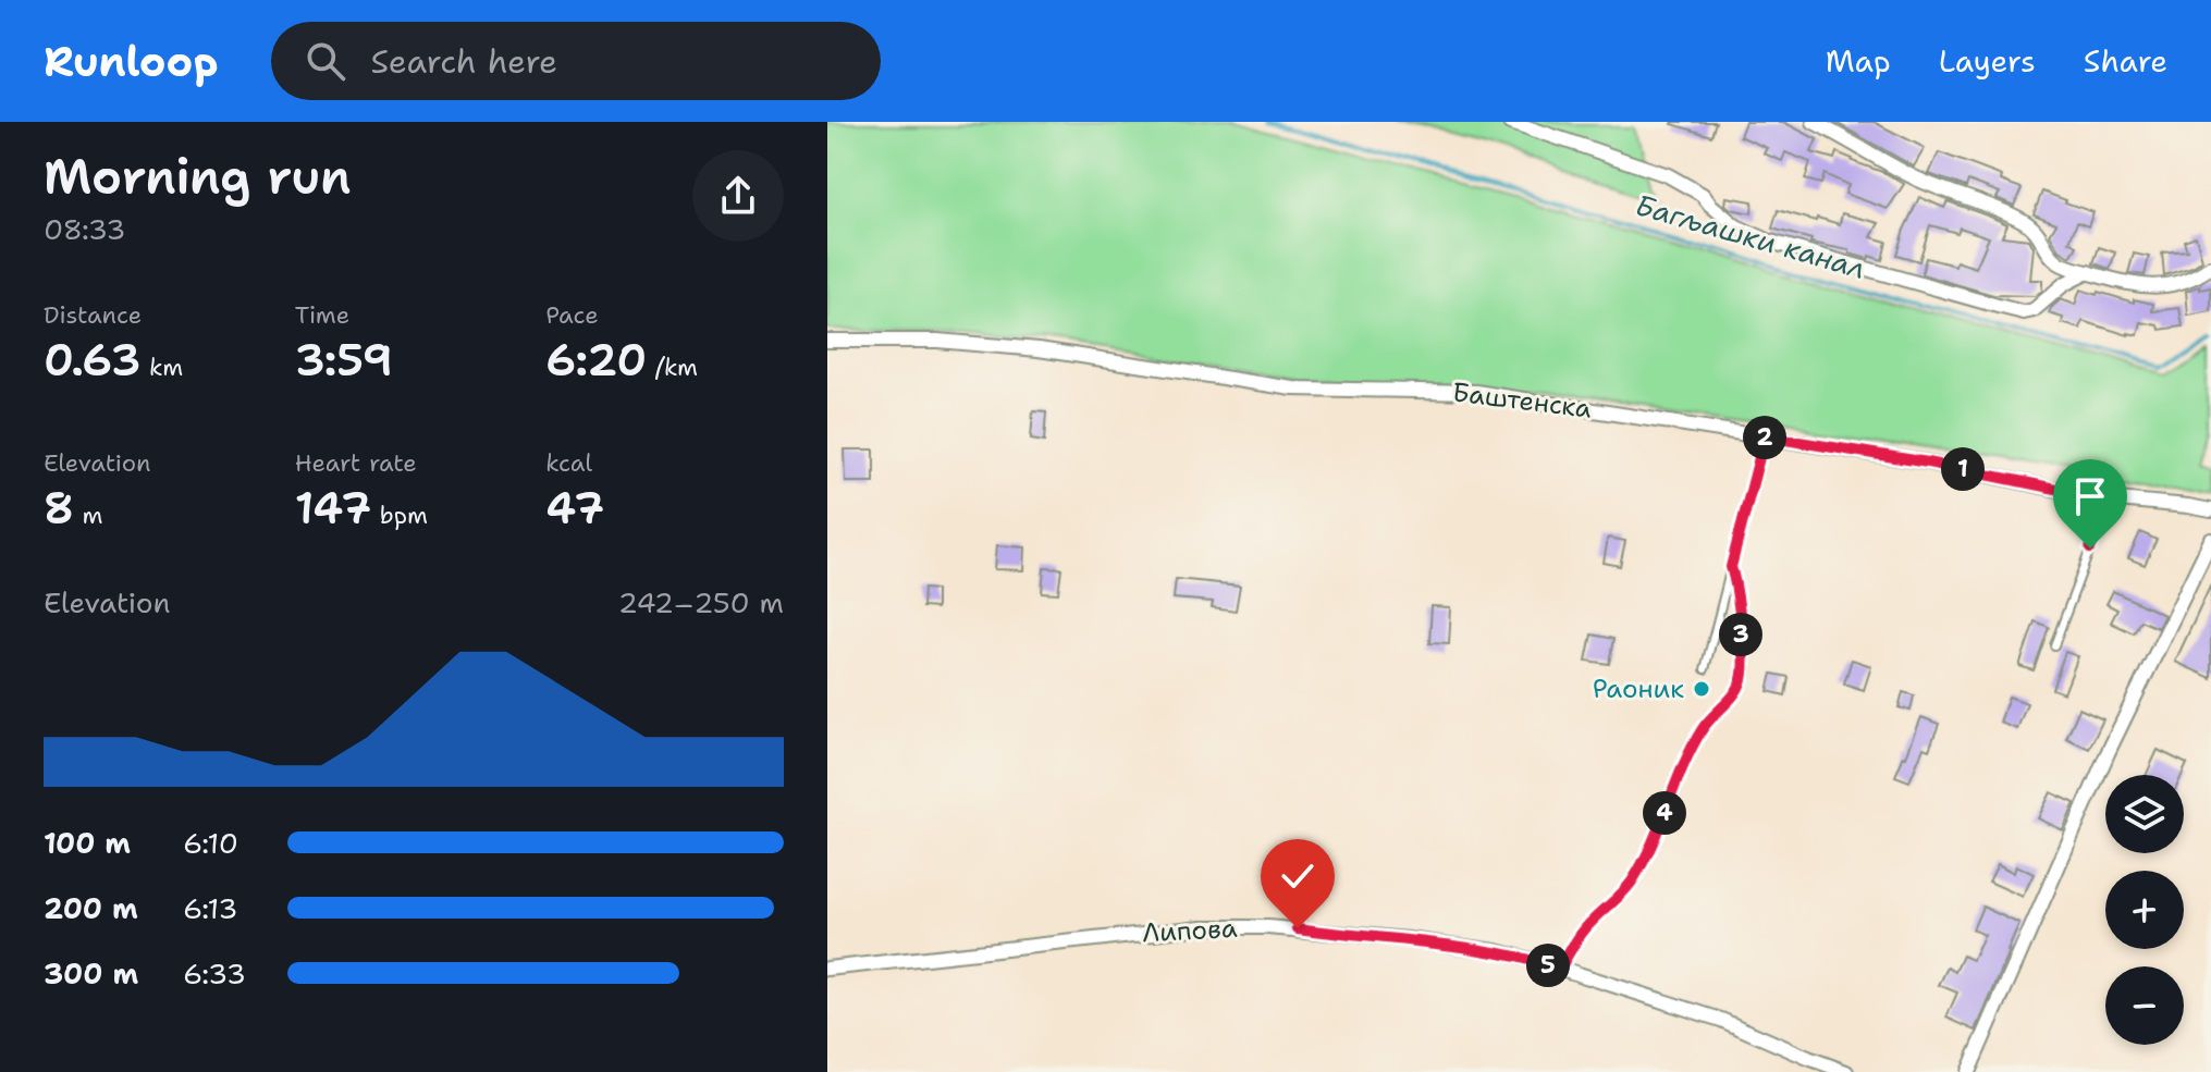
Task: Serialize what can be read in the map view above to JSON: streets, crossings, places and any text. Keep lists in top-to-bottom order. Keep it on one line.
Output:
{"streets":{"street":["Баштенска","Липова"]},"water":["Багљашки канал"],"places":["Раоник"],"page":{"header":"Runloop","search":"Search here","nav":["Map","Layers","Share"],"heading":["Morning run","08:33"],"stats":[["Distance","0.63 km"],["Time","3:59"],["Pace","6:20 /km"],["Elevation","8 m"],["Heart rate","147 bpm"],["kcal","47"]],"pins":["2","1","3","4","5"],"chart":["Elevation","242–250 m"],"map_buttons":["+","−"],"list":[{"name":"100 m","note":"6:10"},{"name":"200 m","note":"6:13"},{"name":"300 m","note":"6:33"}]}}
